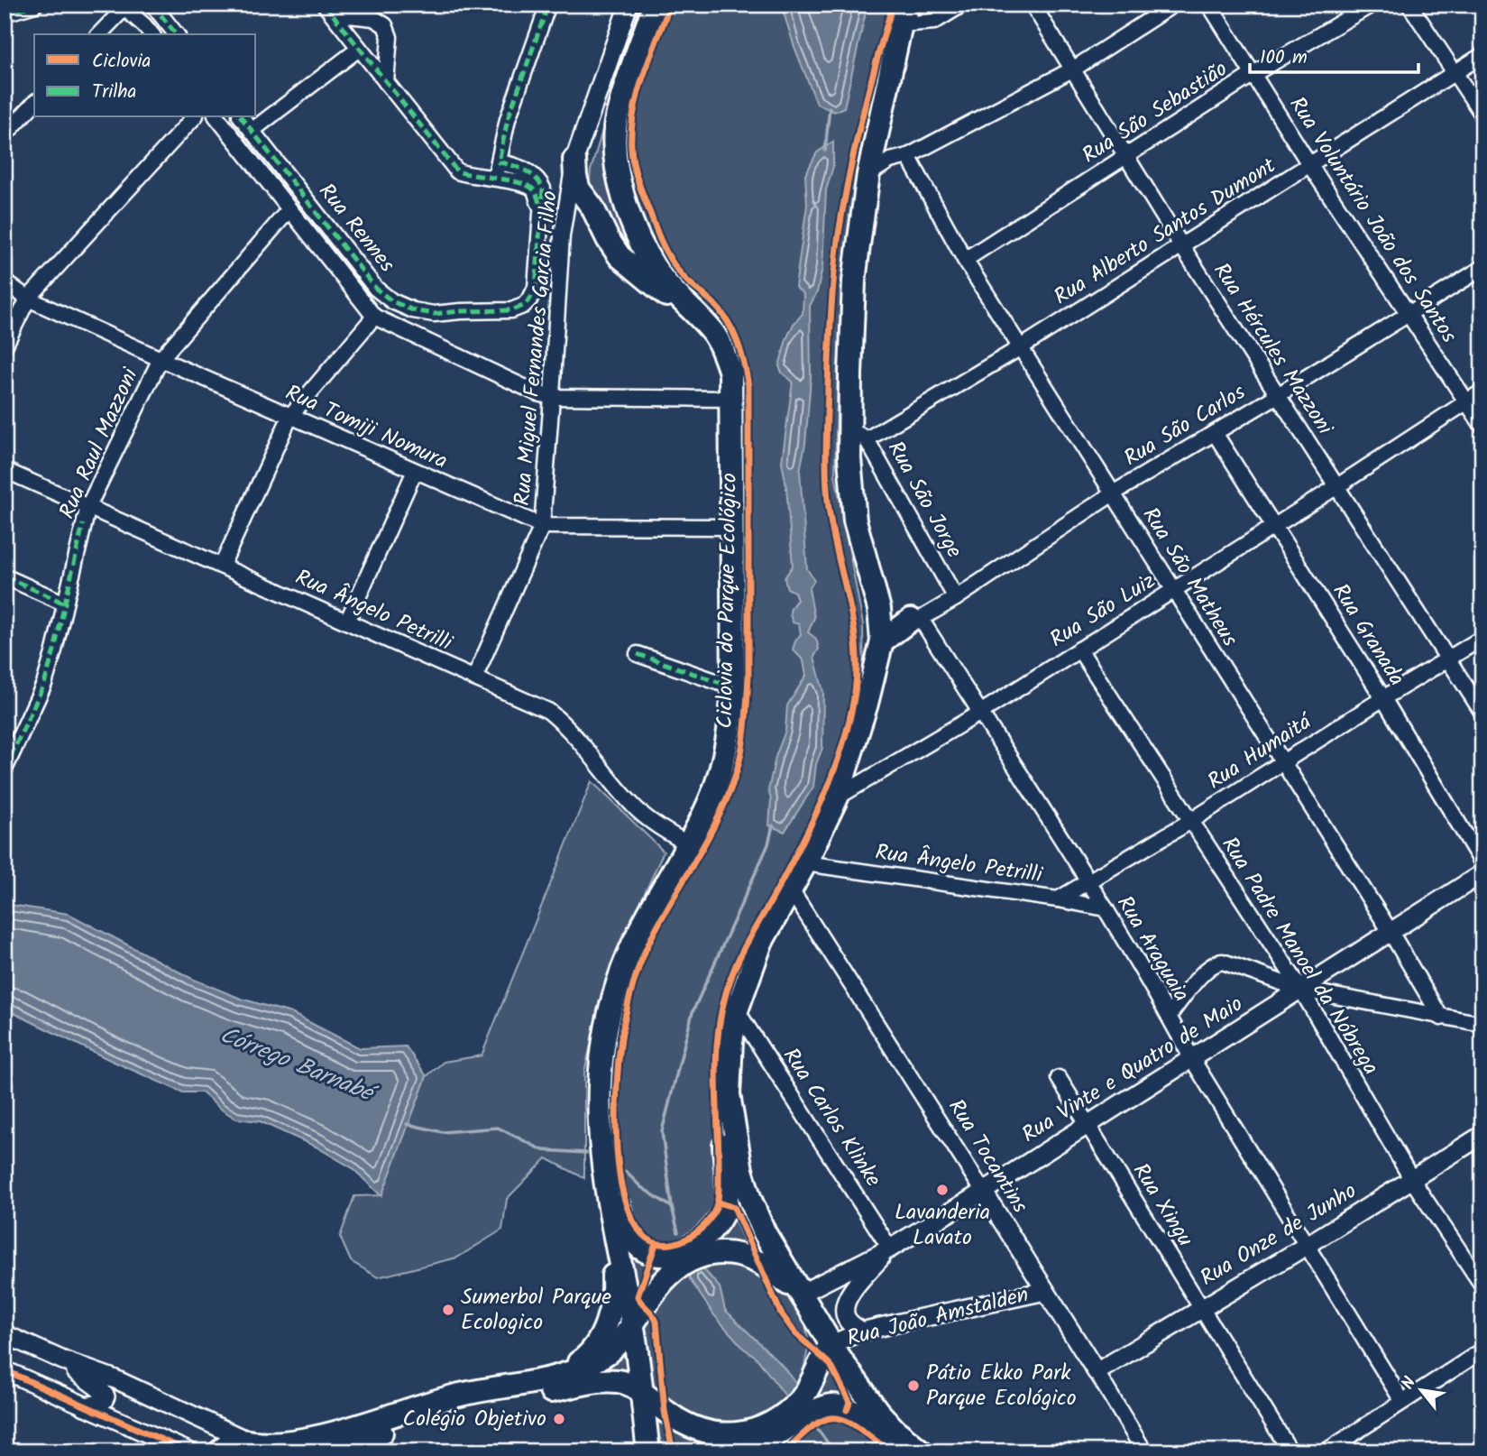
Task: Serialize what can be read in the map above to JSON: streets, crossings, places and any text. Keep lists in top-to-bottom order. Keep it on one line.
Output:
{"streets":{"street":["Rua São Sebastião","Rua Voluntário João dos Santos","Rua Rennes","Rua Alberto Santos Dumont","Rua Miguel Fernandes Garcia Filho","Rua Hércules Mazzoni","Rua São Carlos","Rua Tomiji Nomura","Rua Raul Mazzoni","Rua São Jorge","Rua São Matheus","Rua Ângelo Petrilli","Rua São Luiz","Rua Granada","Rua Humaitá","Rua Araguaia","Rua Padre Manoel da Nóbrega","Rua Vinte e Quatro de Maio","Rua Carlos Klinke","Rua Tocantins","Rua Xingu","Rua Onze de Junho","Rua João Amstalden"],"cycle path":["Ciclovia do Parque Ecológico"]},"crossings":[["Rua São Sebastião","Rua Voluntário João dos Santos"],["Rua São Sebastião","Rua Hércules Mazzoni"],["Rua São Sebastião","Rua São Matheus"],["Rua Voluntário João dos Santos","Rua Alberto Santos Dumont"],["Rua Voluntário João dos Santos","Rua São Carlos"],["Rua Voluntário João dos Santos","Rua São Luiz"],["Rua Alberto Santos Dumont","Rua Hércules Mazzoni"],["Rua Alberto Santos Dumont","Rua São Jorge"],["Rua Alberto Santos Dumont","Rua São Matheus"],["Rua Miguel Fernandes Garcia Filho","Rua Tomiji Nomura"],["Rua Miguel Fernandes Garcia Filho","Rua Ângelo Petrilli"],["Rua Hércules Mazzoni","Rua São Carlos"],["Rua Hércules Mazzoni","Rua São Luiz"],["Rua Hércules Mazzoni","Rua Humaitá"],["Rua São Carlos","Rua São Jorge"],["Rua São Carlos","Rua São Matheus"],["Rua São Carlos","Rua Granada"],["Rua São Carlos","Rua Araguaia"],["Rua Tomiji Nomura","Rua Raul Mazzoni"],["Rua Raul Mazzoni","Rua Ângelo Petrilli"],["Rua São Matheus","Rua São Luiz"],["Rua São Matheus","Rua Humaitá"],["Rua São Matheus","Rua Vinte e Quatro de Maio"],["Rua Ângelo Petrilli","Rua Humaitá"],["Rua Ângelo Petrilli","Rua Araguaia"],["Rua São Luiz","Rua Granada"],["Rua São Luiz","Rua Araguaia"],["Rua São Luiz","Rua Padre Manoel da Nóbrega"],["Rua Granada","Rua Humaitá"],["Rua Humaitá","Rua Araguaia"],["Rua Humaitá","Rua Padre Manoel da Nóbrega"],["Rua Araguaia","Rua Vinte e Quatro de Maio"],["Rua Araguaia","Rua Onze de Junho"],["Rua Padre Manoel da Nóbrega","Rua Vinte e Quatro de Maio"],["Rua Padre Manoel da Nóbrega","Rua Onze de Junho"],["Rua Vinte e Quatro de Maio","Rua Carlos Klinke"],["Rua Vinte e Quatro de Maio","Rua Tocantins"],["Rua Vinte e Quatro de Maio","Rua Xingu"],["Rua Vinte e Quatro de Maio","Rua João Amstalden"],["Rua Tocantins","Rua Onze de Junho"],["Rua Tocantins","Rua João Amstalden"],["Rua Xingu","Rua Onze de Junho"]],"water":["Córrego Barnabé"],"places":["Lavanderia Lavato","Sumerbol Parque Ecologico","Pátio Ekko Park Parque Ecológico","Colégio Objetivo"],"legend":["Ciclovia","Trilha"],"scale_bar":"100 m","north":"top left"}
